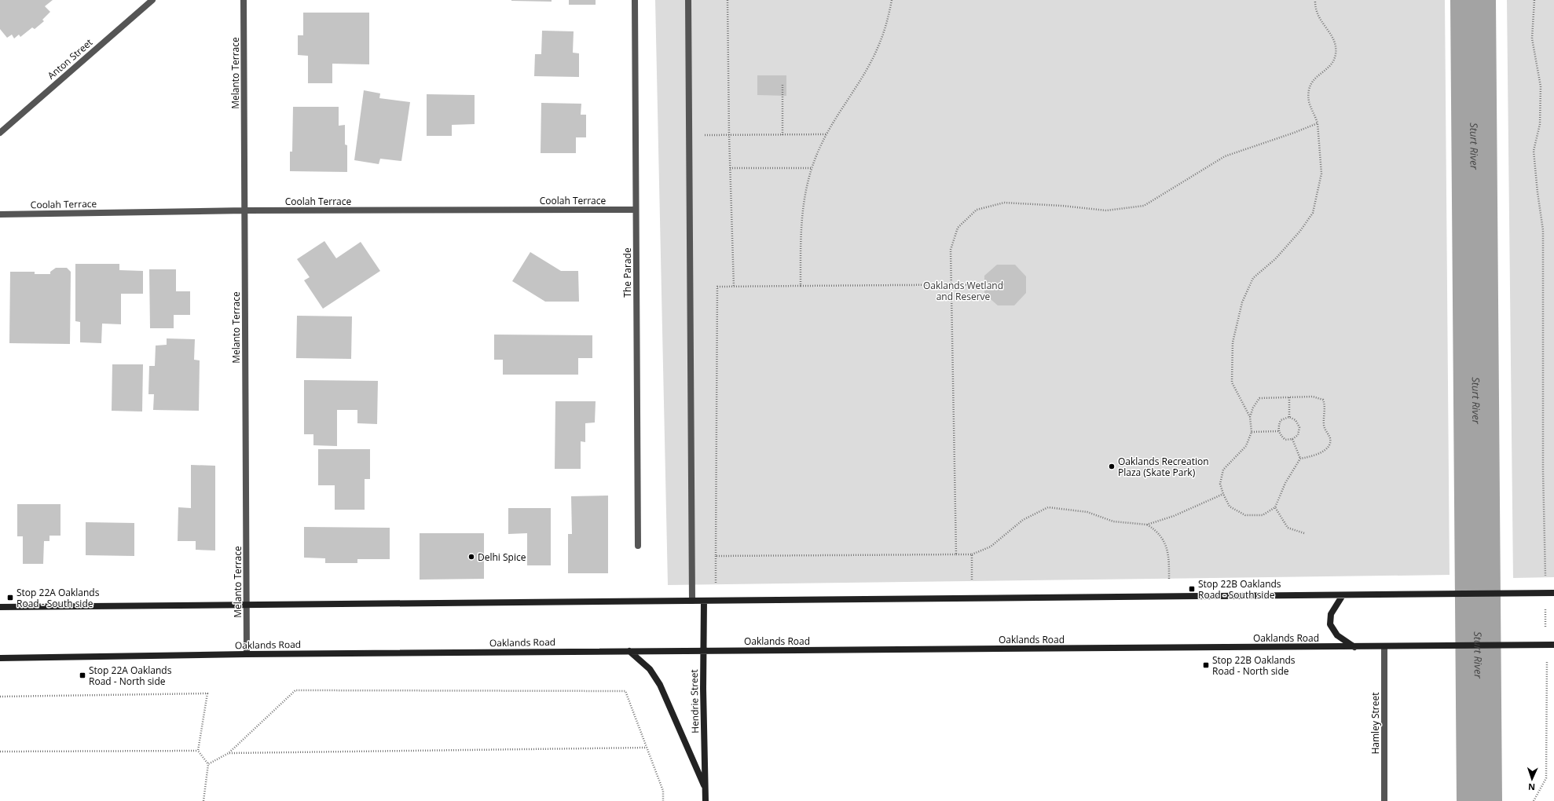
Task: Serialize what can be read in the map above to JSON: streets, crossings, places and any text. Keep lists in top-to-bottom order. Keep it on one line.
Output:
{"streets":{"main road":["Oaklands Road","Hendrie Street"],"street":["Anton Street","Melanto Terrace","Coolah Terrace","The Parade","Hamley Street"]},"crossings":[["Melanto Terrace","Coolah Terrace"],["Melanto Terrace","Oaklands Road"],["Coolah Terrace","The Parade"],["Oaklands Road","Hendrie Street"],["Oaklands Road","Hamley Street"]],"water":["Sturt River"],"parks":["Oaklands Wetland and Reserve"],"places":{"other":["Oaklands Recreation Plaza (Skate Park)","Delhi Spice"],"transit":["Stop 22B Oaklands Road - South side","Stop 22A Oaklands Road - South side","Stop 22B Oaklands Road - North side","Stop 22A Oaklands Road - North side"]},"north":"bottom"}
